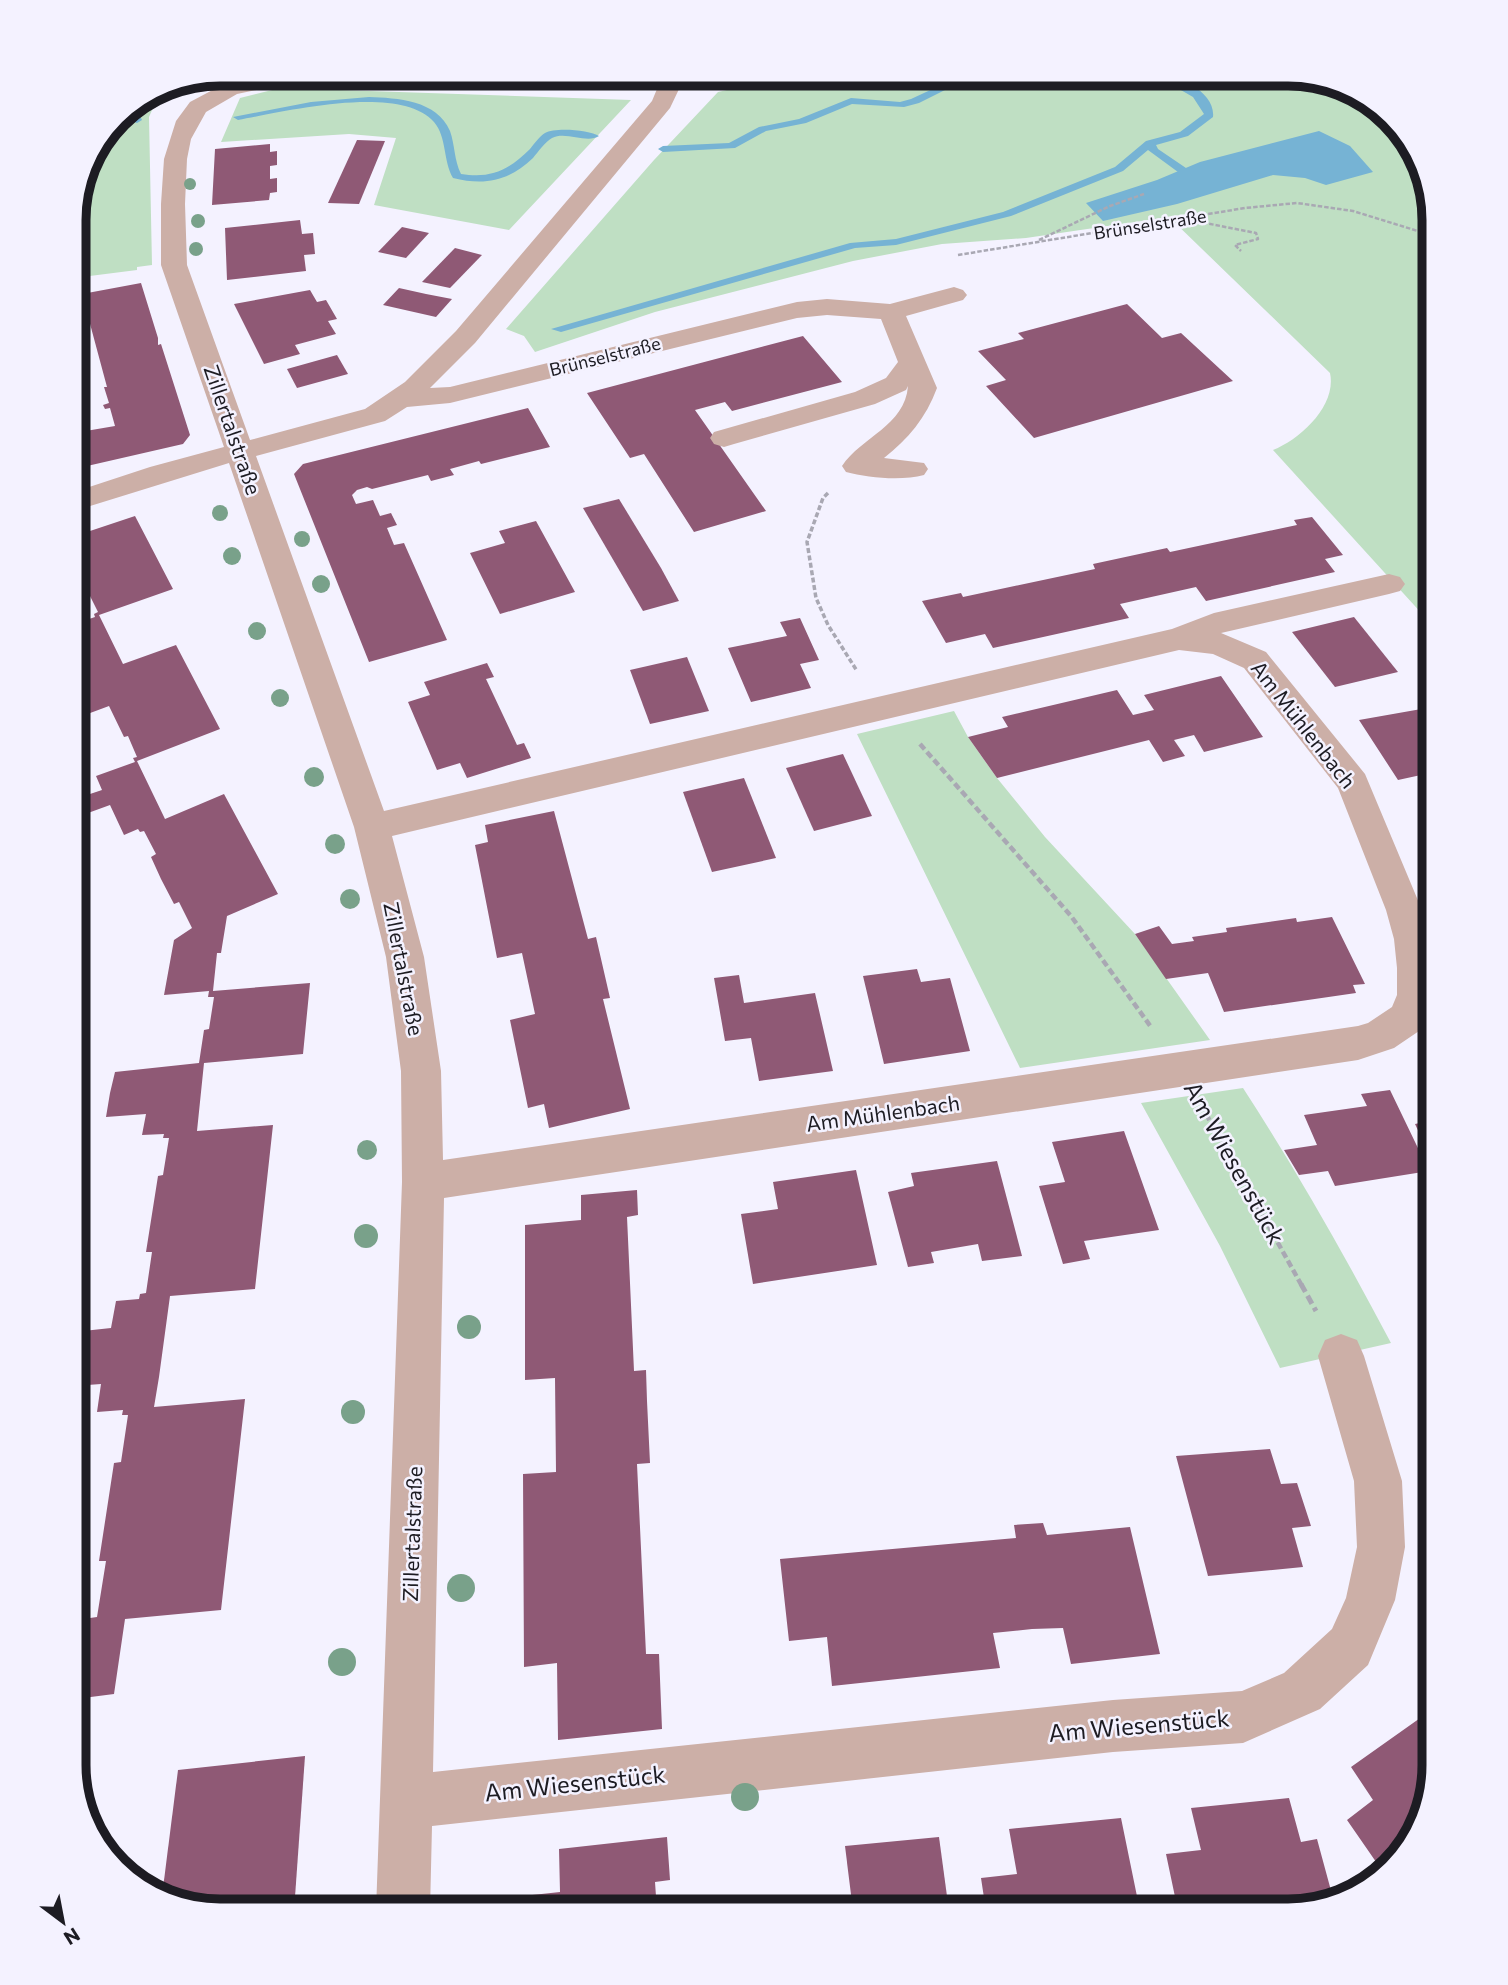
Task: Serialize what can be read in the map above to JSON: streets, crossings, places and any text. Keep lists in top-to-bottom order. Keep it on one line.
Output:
{"streets":{"street":["Brünselstraße","Zillertalstraße","Am Mühlenbach","Am Wiesenstück"]},"crossings":[["Brünselstraße","Zillertalstraße"],["Zillertalstraße","Am Mühlenbach"],["Zillertalstraße","Am Wiesenstück"],["Am Mühlenbach","Am Wiesenstück"]],"north":"bottom right"}
